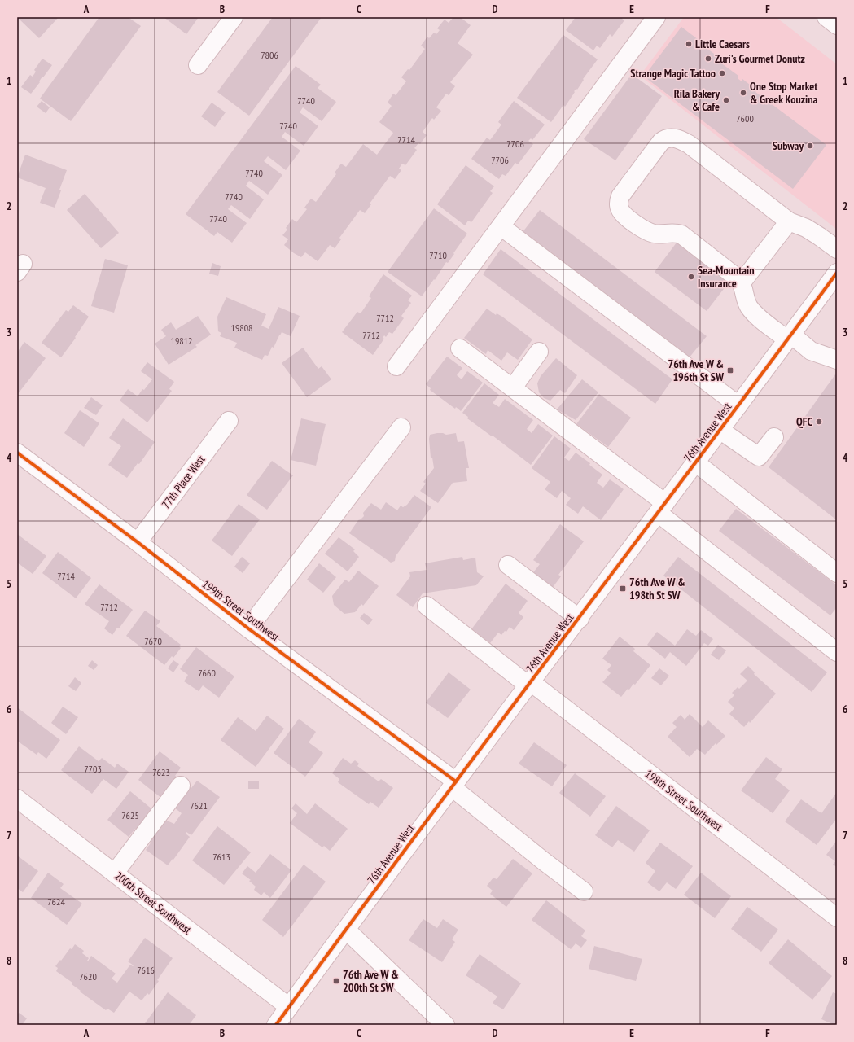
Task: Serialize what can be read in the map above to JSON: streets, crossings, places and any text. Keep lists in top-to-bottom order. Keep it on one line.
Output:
{"streets":{"street":["76th Avenue West","77th Place West","199th Street Southwest","198th Street Southwest","200th Street Southwest"]},"crossings":[["76th Avenue West","199th Street Southwest"],["76th Avenue West","198th Street Southwest"],["76th Avenue West","200th Street Southwest"],["77th Place West","199th Street Southwest"]],"places":{"other":["Little Caesars","Zuri's Gourmet Donutz","Strange Magic Tattoo","One Stop Market & Greek Kouzina","Rila Bakery & Cafe","Subway","Sea-Mountain Insurance","QFC"],"transit":["76th Ave W & 196th St SW","76th Ave W & 198th St SW","76th Ave W & 200th St SW"]},"house_numbers":["7806","7740","7600","7740","7714","7706","7706","7740","7740","7740","7710","7712","19808","7712","19812","7714","7712","7670","7660","7703","7623","7621","7625","7613","7624","7616","7620"],"grid":{"columns":["A","B","C","D","E","F"],"rows":["1","2","3","4","5","6","7","8"]}}
